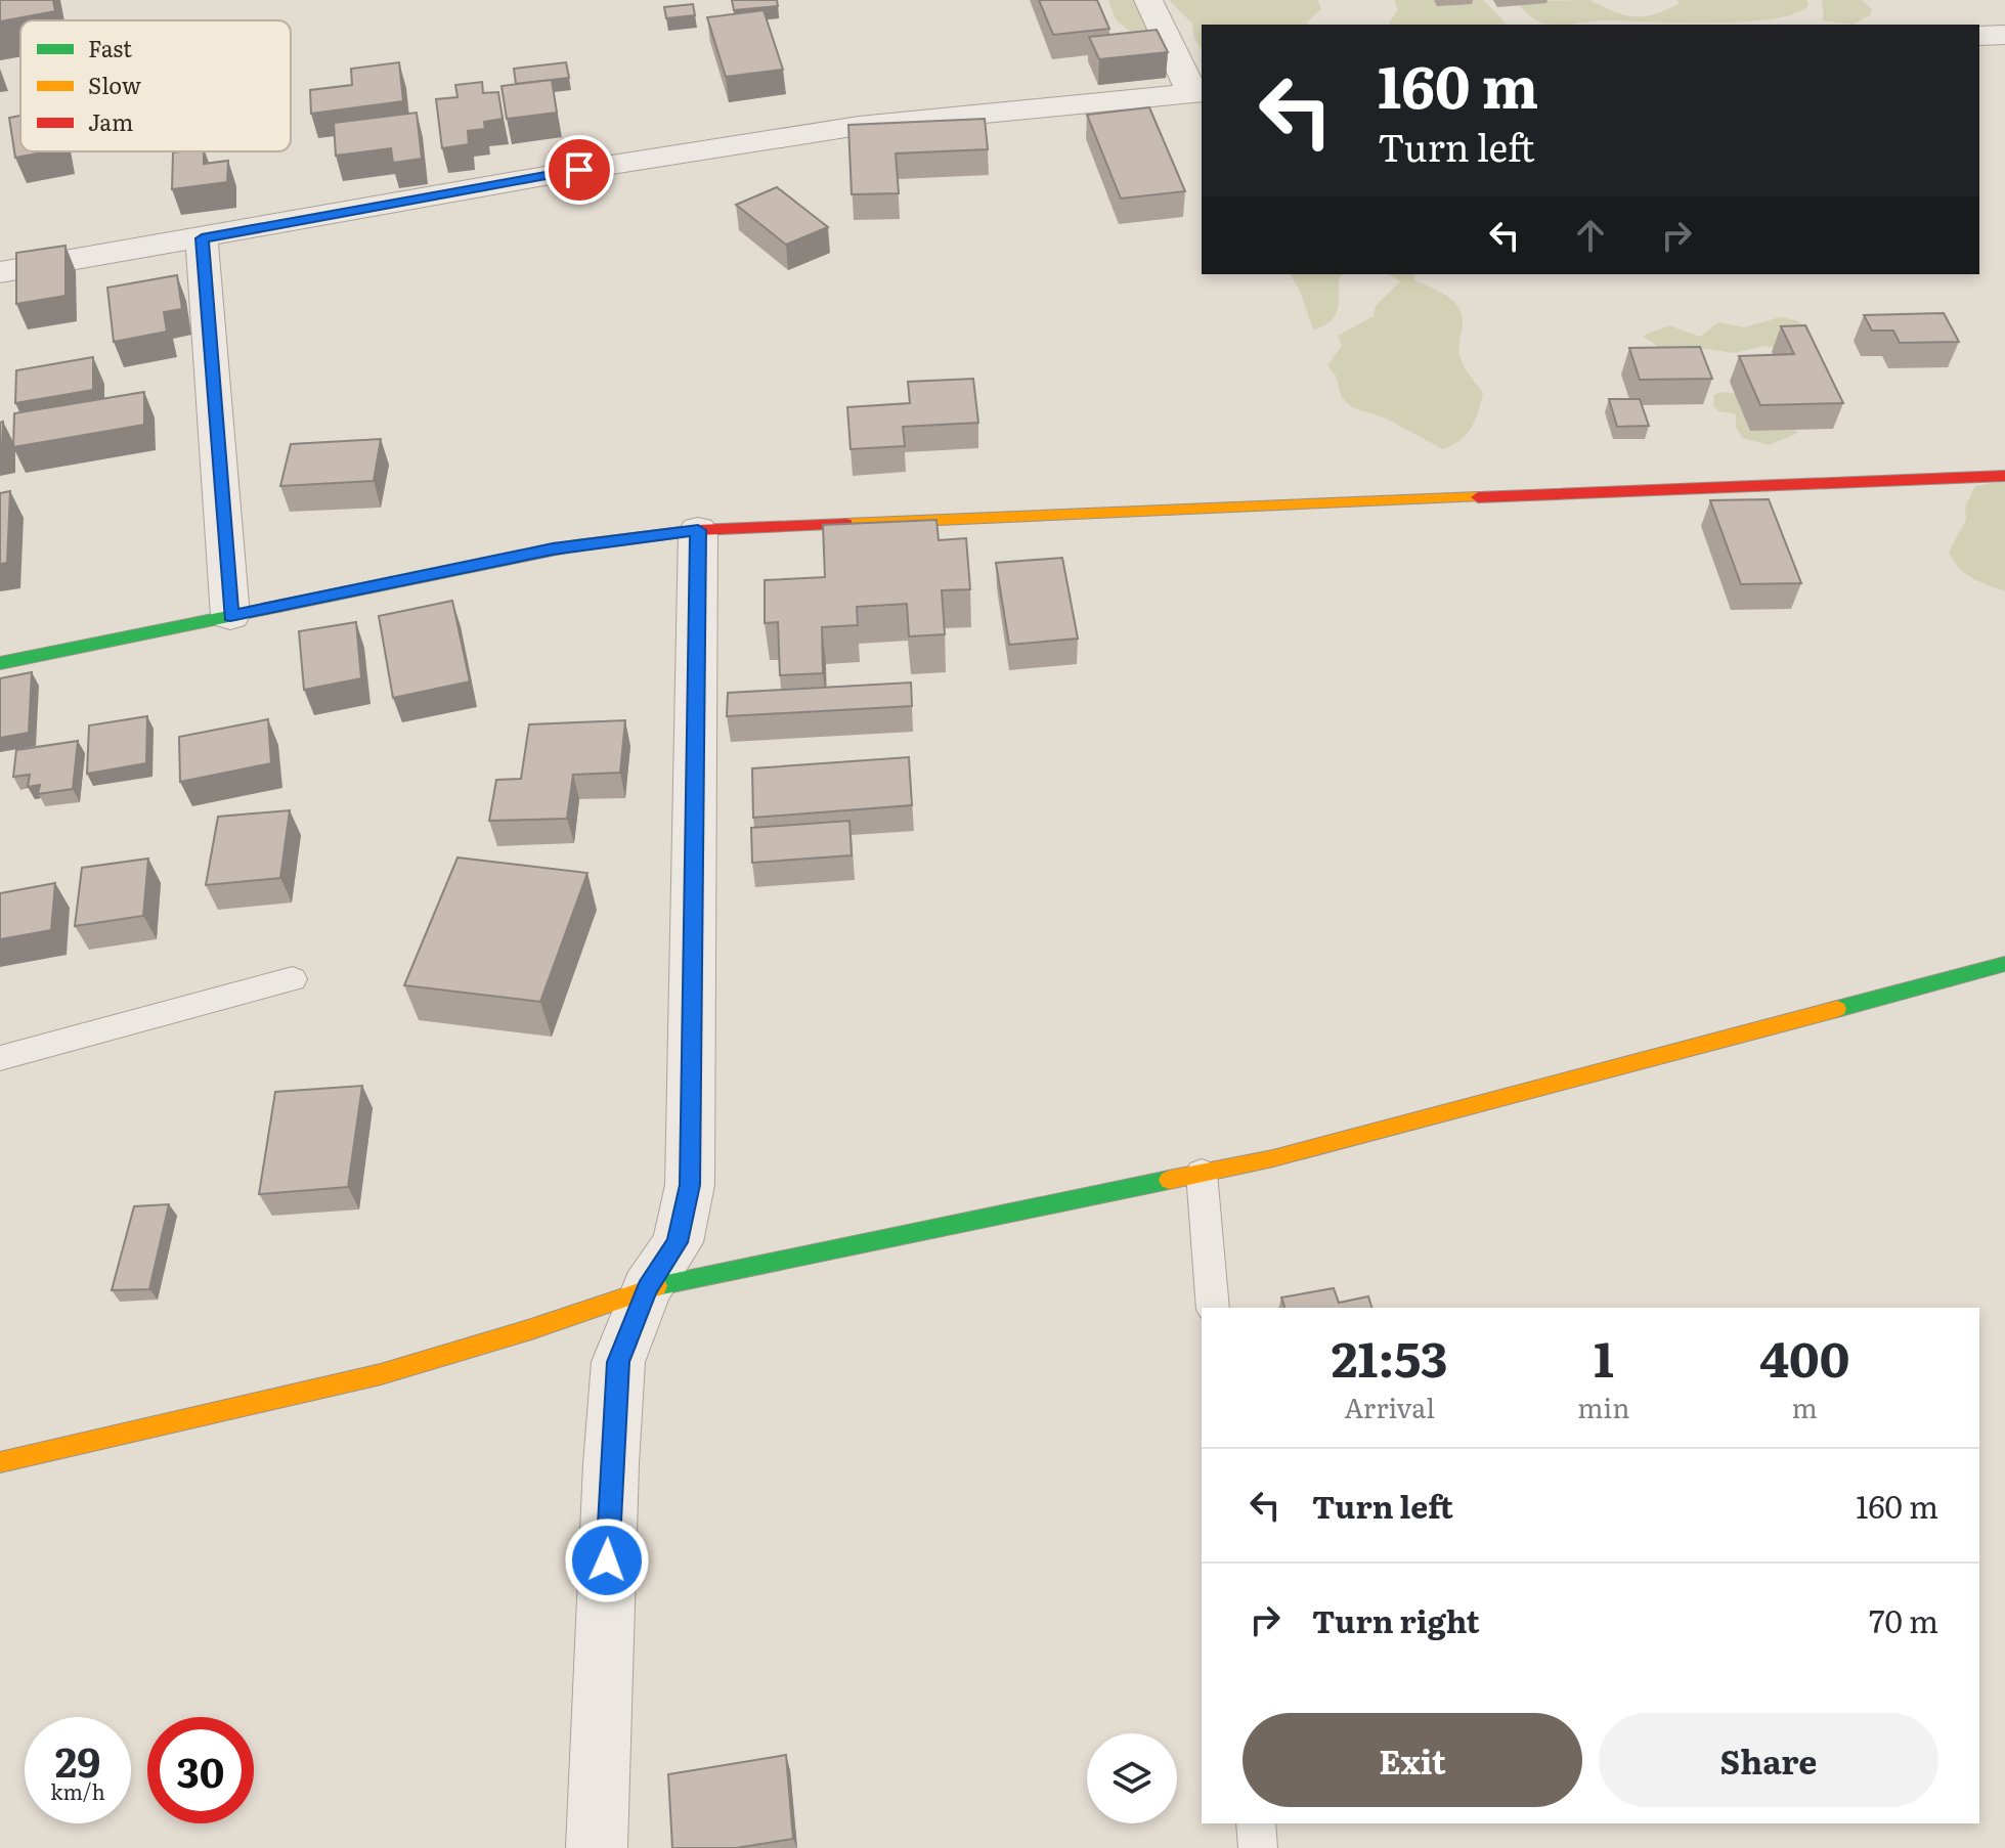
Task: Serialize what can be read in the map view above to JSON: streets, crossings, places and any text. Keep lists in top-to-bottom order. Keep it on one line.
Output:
{"legend":["Fast","Slow","Jam"],"page":{"turn":["160 m","Turn left"],"eta":["21:53","Arrival","1","min","400","m"],"list":[{"name":"Turn left","value":"160 m"},{"name":"Turn right","value":"70 m"}],"buttons":["Exit","Share"],"speed":"29 km/h","limit":"30"}}
